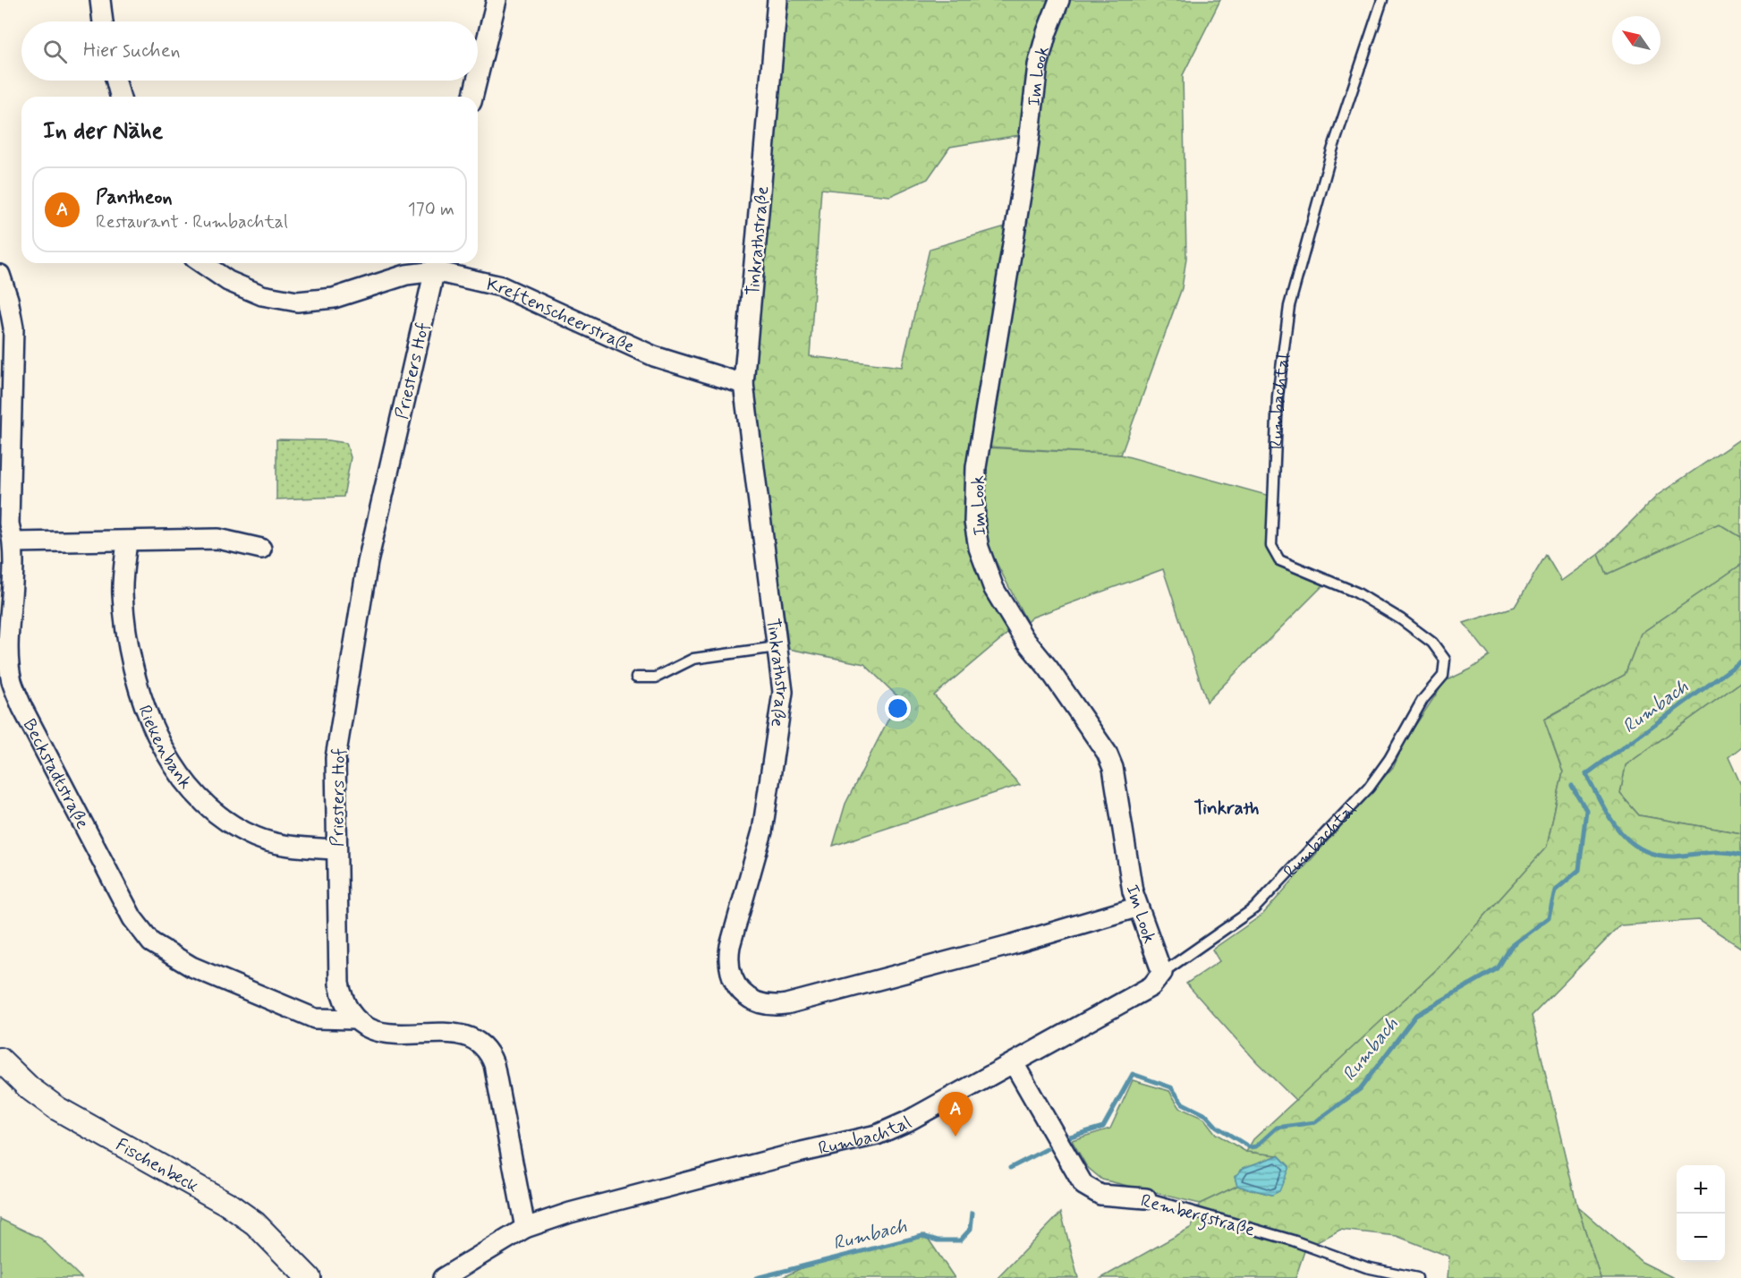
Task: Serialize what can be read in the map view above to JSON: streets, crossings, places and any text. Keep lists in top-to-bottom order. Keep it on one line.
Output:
{"streets":{"street":["Im Look","Tinkrathstraße","Kreftenscheerstraße","Priesters Hof","Rumbachtal","Riekenbank","Beckstadtstraße","Fischenbeck","Rembergstraße"]},"crossings":[["Im Look","Tinkrathstraße"],["Im Look","Rumbachtal"],["Tinkrathstraße","Kreftenscheerstraße"],["Kreftenscheerstraße","Priesters Hof"],["Priesters Hof","Riekenbank"],["Priesters Hof","Beckstadtstraße"],["Rumbachtal","Rembergstraße"]],"districts":["Tinkrath"],"water":["Rumbach"],"north":"top left","page":{"search":"Hier suchen","heading":"In der Nähe","list":[{"mark":"A","name":"Pantheon","note":"Restaurant · Rumbachtal","value":"170 m"}],"pins":"A","map_buttons":["+","−"]}}
